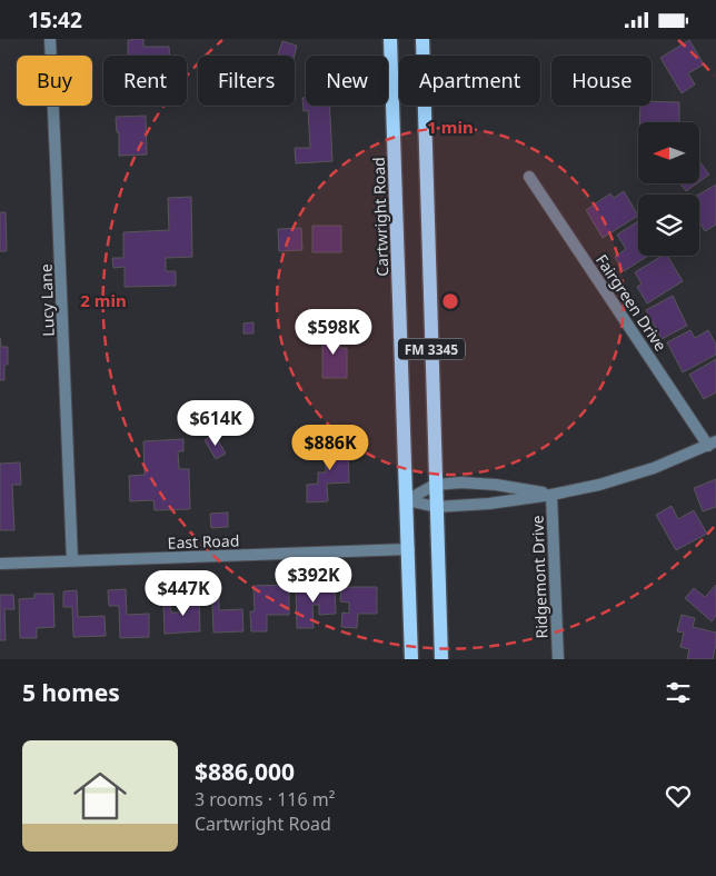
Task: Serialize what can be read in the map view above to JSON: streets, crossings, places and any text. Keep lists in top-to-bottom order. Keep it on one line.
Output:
{"streets":{"main road":["Cartwright Road","FM 3345"],"street":["Lucy Lane","Fairgreen Drive","East Road","Ridgemont Drive"]},"crossings":[["Cartwright Road","East Road"],["Lucy Lane","East Road"]],"north":"left","page":{"status":"15:42","chip":["Buy","Rent","Filters","New","Apartment","House"],"price":["$598K","$614K","$886K","$392K","$447K"],"heading":"5 homes","list":[{"name":"$886,000","note":"3 rooms · 116 m² · Cartwright Road"}]},"rings":["1 min","2 min"]}
